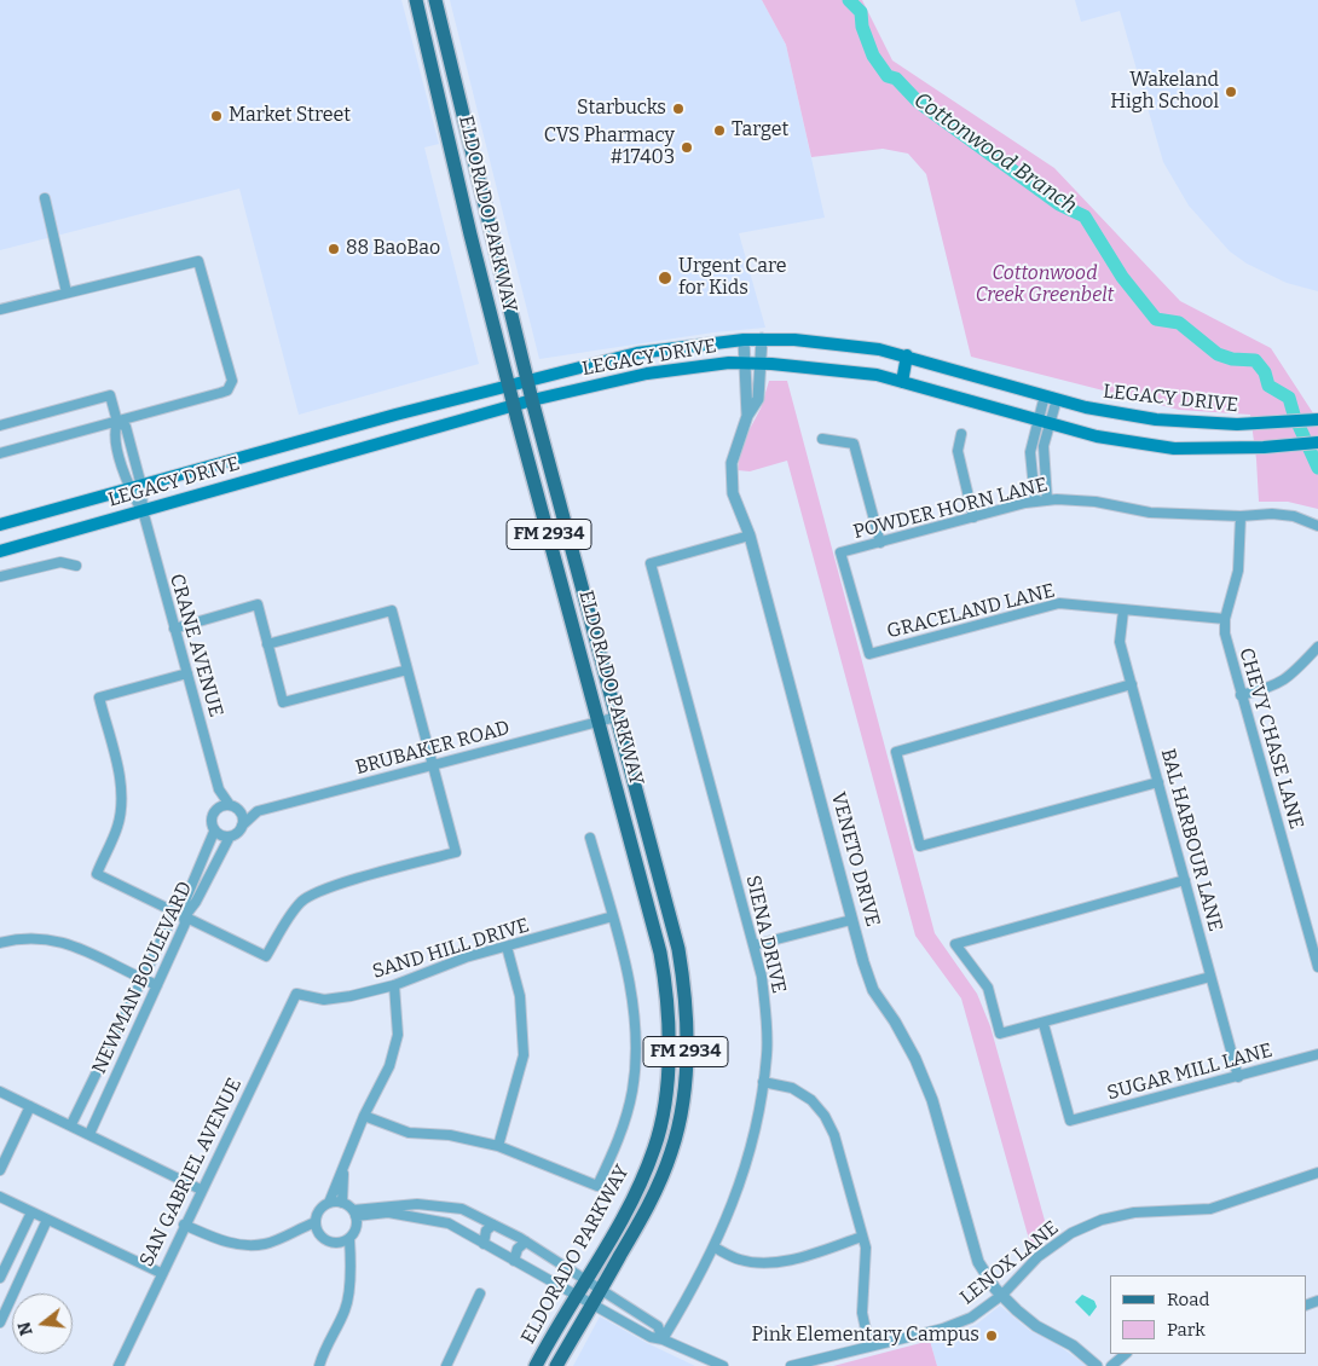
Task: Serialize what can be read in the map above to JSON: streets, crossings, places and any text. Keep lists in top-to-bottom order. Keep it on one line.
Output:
{"streets":{"main road":["ELDORADO PARKWAY","LEGACY DRIVE","FM 2934"],"street":["POWDER HORN LANE","GRACELAND LANE","CRANE AVENUE","CHEVY CHASE LANE","BRUBAKER ROAD","BAL HARBOUR LANE","VENETO DRIVE","SIENA DRIVE","SAND HILL DRIVE","NEWMAN BOULEVARD","SUGAR MILL LANE","SAN GABRIEL AVENUE","LENOX LANE"]},"crossings":[["ELDORADO PARKWAY","LEGACY DRIVE"],["ELDORADO PARKWAY","BRUBAKER ROAD"],["LEGACY DRIVE","CRANE AVENUE"],["LEGACY DRIVE","VENETO DRIVE"],["POWDER HORN LANE","GRACELAND LANE"],["POWDER HORN LANE","CHEVY CHASE LANE"],["GRACELAND LANE","CHEVY CHASE LANE"],["GRACELAND LANE","BAL HARBOUR LANE"],["CRANE AVENUE","BRUBAKER ROAD"],["CRANE AVENUE","NEWMAN BOULEVARD"],["BRUBAKER ROAD","NEWMAN BOULEVARD"],["BAL HARBOUR LANE","SUGAR MILL LANE"],["VENETO DRIVE","SIENA DRIVE"],["VENETO DRIVE","LENOX LANE"],["SAND HILL DRIVE","SAN GABRIEL AVENUE"]],"water":["Cottonwood Branch"],"parks":["Cottonwood Creek Greenbelt"],"places":["Wakeland High School","Starbucks","Market Street","Target","CVS Pharmacy #17403","88 BaoBao","Urgent Care for Kids","Pink Elementary Campus"],"legend":["Road","Park"],"north":"left"}
